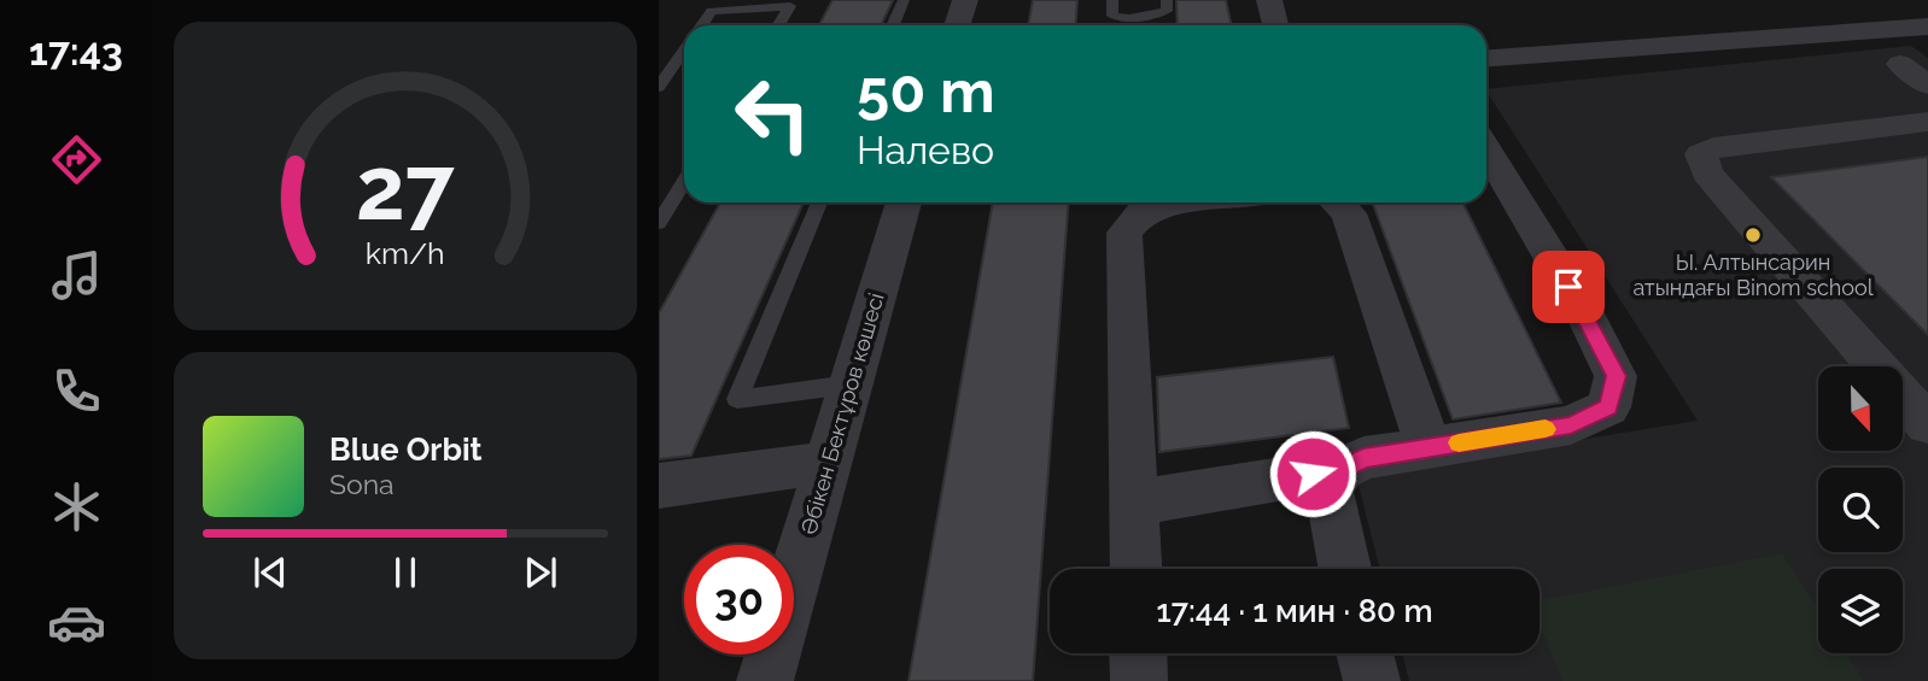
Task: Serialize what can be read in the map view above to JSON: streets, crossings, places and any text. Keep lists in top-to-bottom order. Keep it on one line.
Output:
{"streets":{"street":["Әбікен Бектұров көшесі"]},"places":["Ы. Алтынсарин атындағы Binom school"],"north":"bottom","page":{"tabs":"17:43","turn":["50 m","Налево"],"song":["Blue Orbit","Sona"],"limit":"30","trip":"17:44 · 1 мин · 80 m","gauge":["27","km/h"]}}
